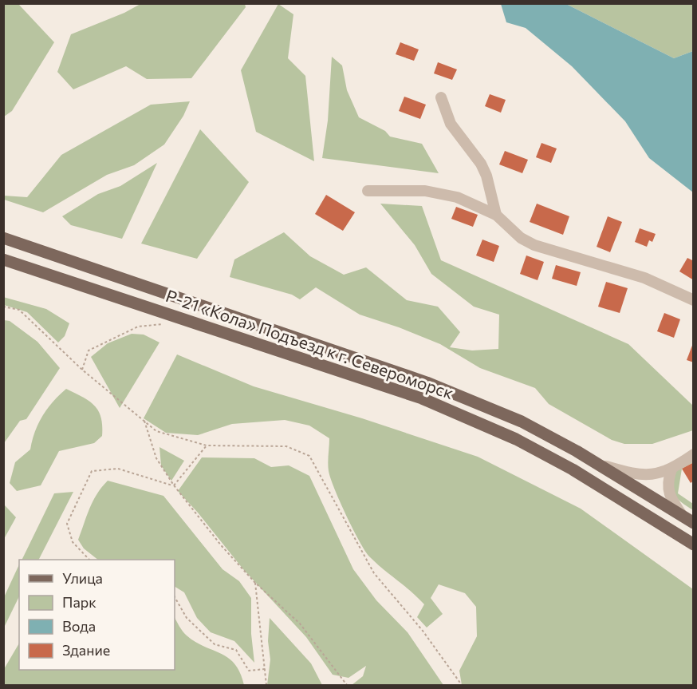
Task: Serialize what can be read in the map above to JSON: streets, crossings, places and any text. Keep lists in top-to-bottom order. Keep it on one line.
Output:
{"streets":{"main road":["Р-21 «Кола» Подъезд к г. Североморск"]},"legend":["Улица","Парк","Вода","Здание"]}
